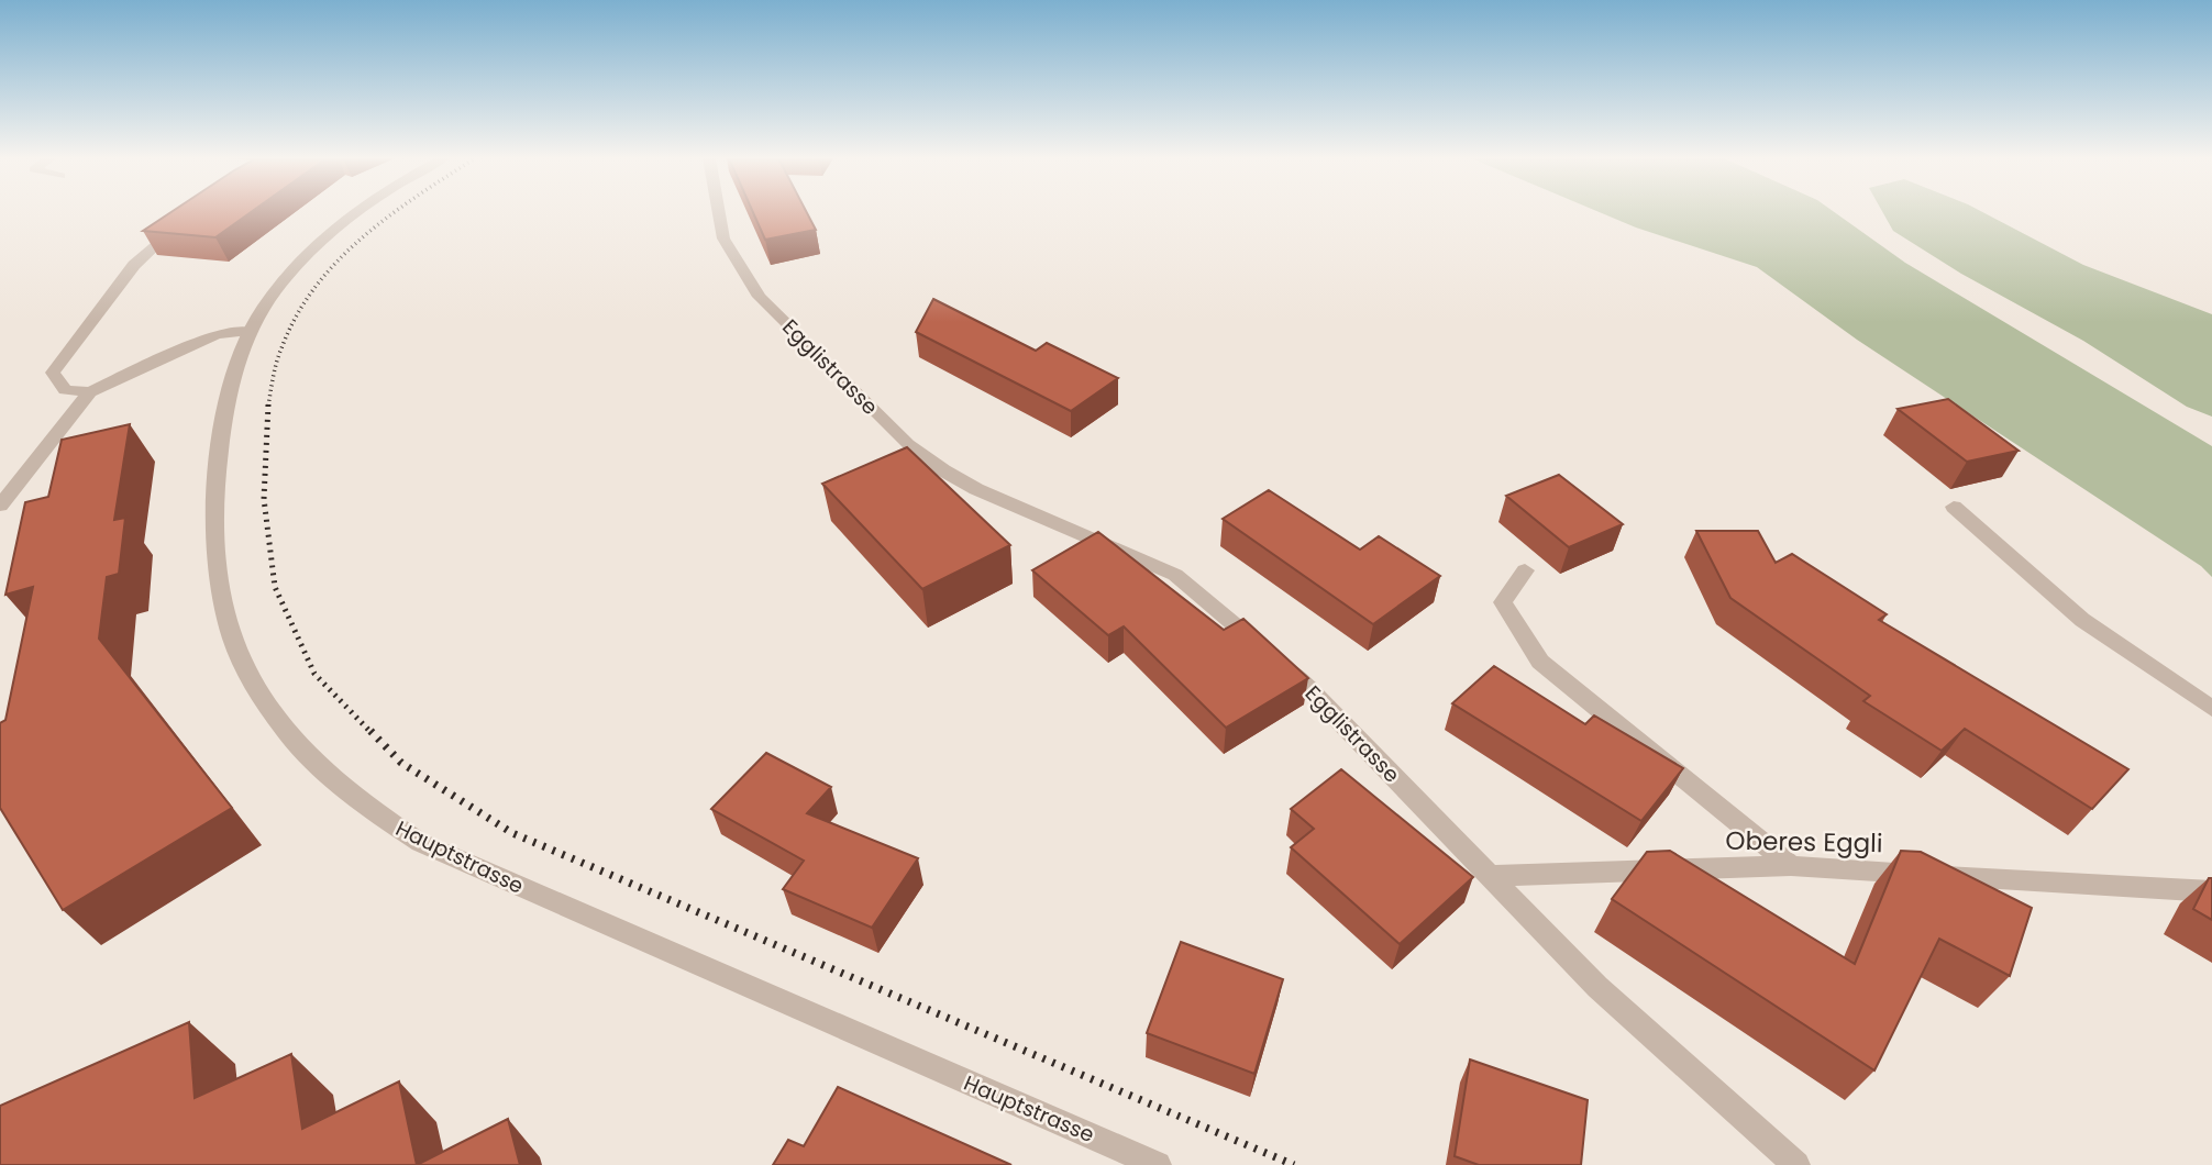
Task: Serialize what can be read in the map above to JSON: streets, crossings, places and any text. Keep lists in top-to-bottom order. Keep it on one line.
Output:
{"streets":{"street":["Egglistrasse","Oberes Eggli","Hauptstrasse"]},"crossings":[["Egglistrasse","Oberes Eggli"]]}
